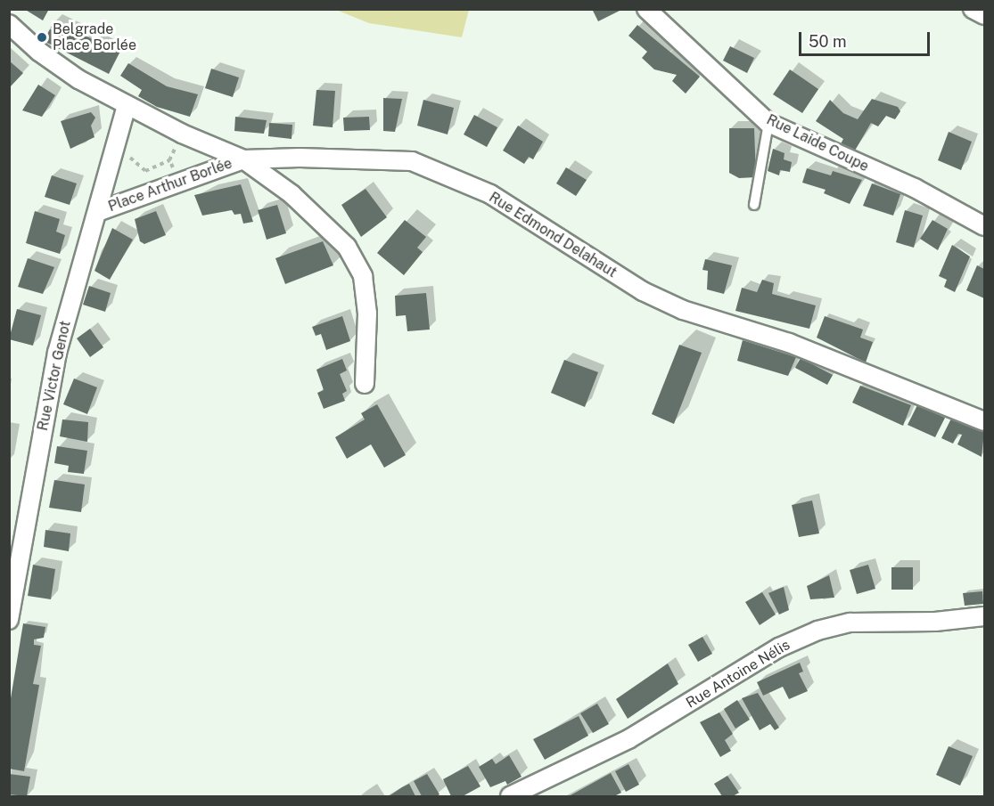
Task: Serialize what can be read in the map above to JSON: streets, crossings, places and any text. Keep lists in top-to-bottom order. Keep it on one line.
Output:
{"streets":{"street":["Rue Laide Coupe","Place Arthur Borlée","Rue Edmond Delahaut","Rue Victor Genot","Rue Antoine Nélis"]},"crossings":[["Place Arthur Borlée","Rue Edmond Delahaut"],["Place Arthur Borlée","Rue Victor Genot"],["Rue Edmond Delahaut","Rue Victor Genot"]],"places":["Belgrade Place Borlée"],"scale_bar":"50 m"}
